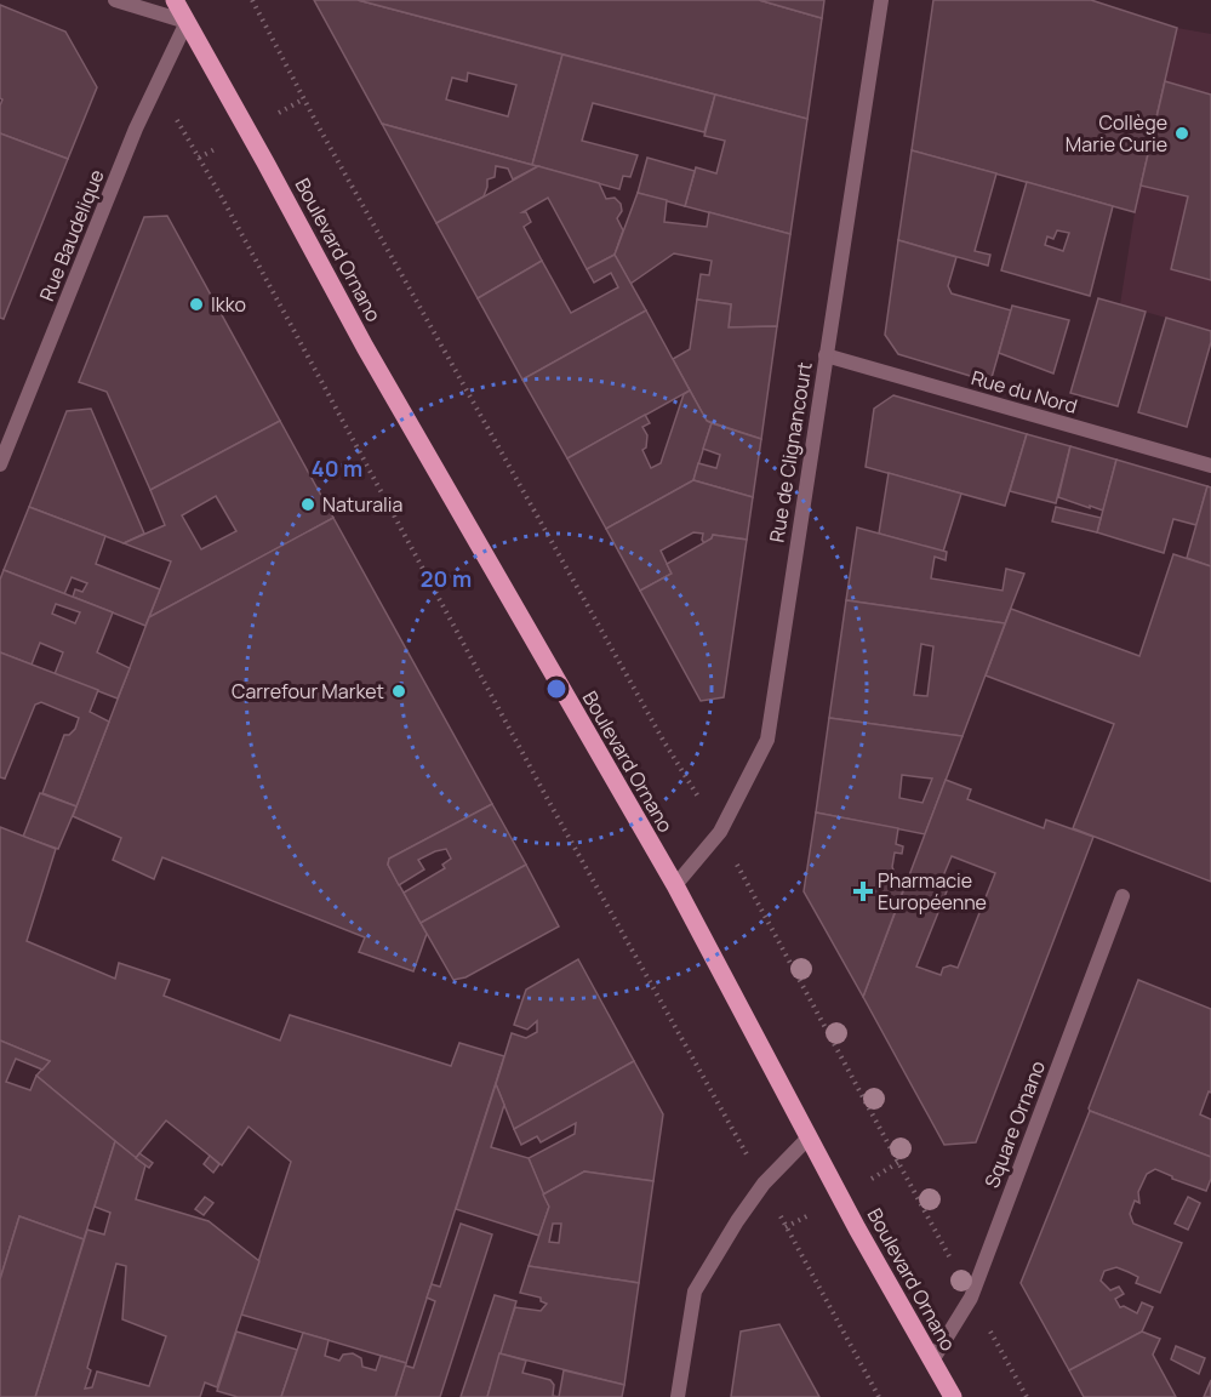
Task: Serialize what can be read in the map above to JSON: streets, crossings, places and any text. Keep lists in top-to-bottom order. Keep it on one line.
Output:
{"streets":{"main road":["Boulevard Ornano"],"street":["Rue Baudelique","Rue du Nord","Rue de Clignancourt","Square Ornano"]},"crossings":[["Rue Baudelique","Boulevard Ornano"],["Boulevard Ornano","Rue de Clignancourt"],["Boulevard Ornano","Square Ornano"],["Rue du Nord","Rue de Clignancourt"]],"places":{"other":["Collège Marie Curie","Ikko","Naturalia","Carrefour Market"],"health":["Pharmacie Européenne"]},"rings":["40 m","20 m"]}
